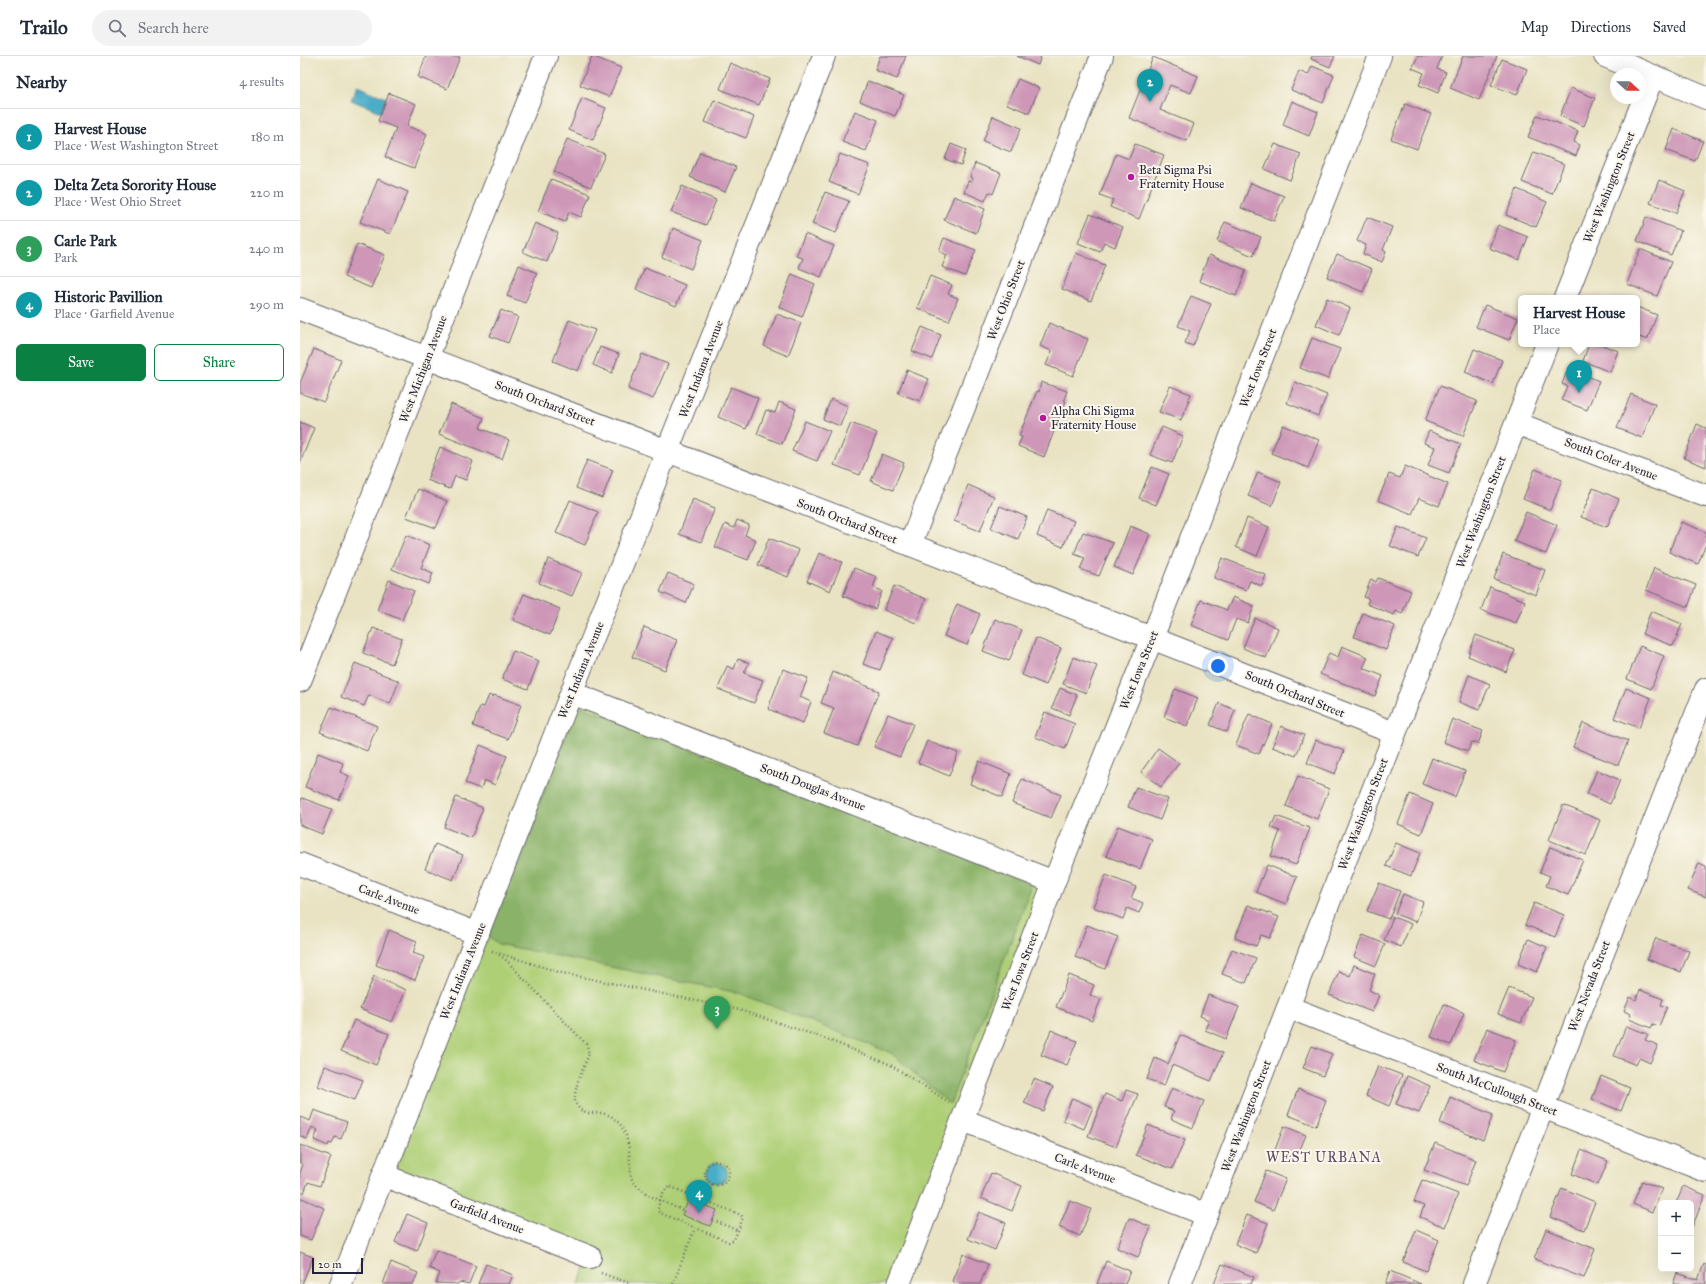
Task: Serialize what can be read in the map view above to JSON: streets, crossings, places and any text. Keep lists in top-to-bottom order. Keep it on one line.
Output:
{"streets":{"street":["West Washington Street","West Ohio Street","West Iowa Street","West Michigan Avenue","West Indiana Avenue","South Orchard Street","South Coler Avenue","South Douglas Avenue","Carle Avenue","West Nevada Street","South McCullough Street","Garfield Avenue"]},"crossings":[["West Washington Street","South Orchard Street"],["West Washington Street","South Coler Avenue"],["West Washington Street","Carle Avenue"],["West Washington Street","South McCullough Street"],["West Ohio Street","South Orchard Street"],["West Iowa Street","South Orchard Street"],["West Iowa Street","South Douglas Avenue"],["West Iowa Street","Carle Avenue"],["West Michigan Avenue","South Orchard Street"],["West Indiana Avenue","South Orchard Street"],["West Indiana Avenue","South Douglas Avenue"],["West Indiana Avenue","Carle Avenue"],["West Indiana Avenue","Garfield Avenue"],["West Nevada Street","South McCullough Street"]],"districts":["WEST URBANA"],"places":["Beta Sigma Psi Fraternity House","Alpha Chi Sigma Fraternity House"],"scale_bar":"20 m","north":"right","page":{"header":"Trailo","search":"Search here","nav":["Map","Directions","Saved"],"heading":["Nearby","4 results"],"pins":["2","1","3","4"],"list":[{"mark":"1","name":"Harvest House","note":"Place · West Washington Street","value":"180 m"},{"mark":"2","name":"Delta Zeta Sorority House","note":"Place · West Ohio Street","value":"220 m"},{"mark":"3","name":"Carle Park","note":"Park","value":"240 m"},{"mark":"4","name":"Historic Pavillion","note":"Place · Garfield Avenue","value":"290 m"}],"popup":["Harvest House","Place"],"buttons":["Save","Share"],"map_buttons":["+","−"],"scale":"20 m"}}
